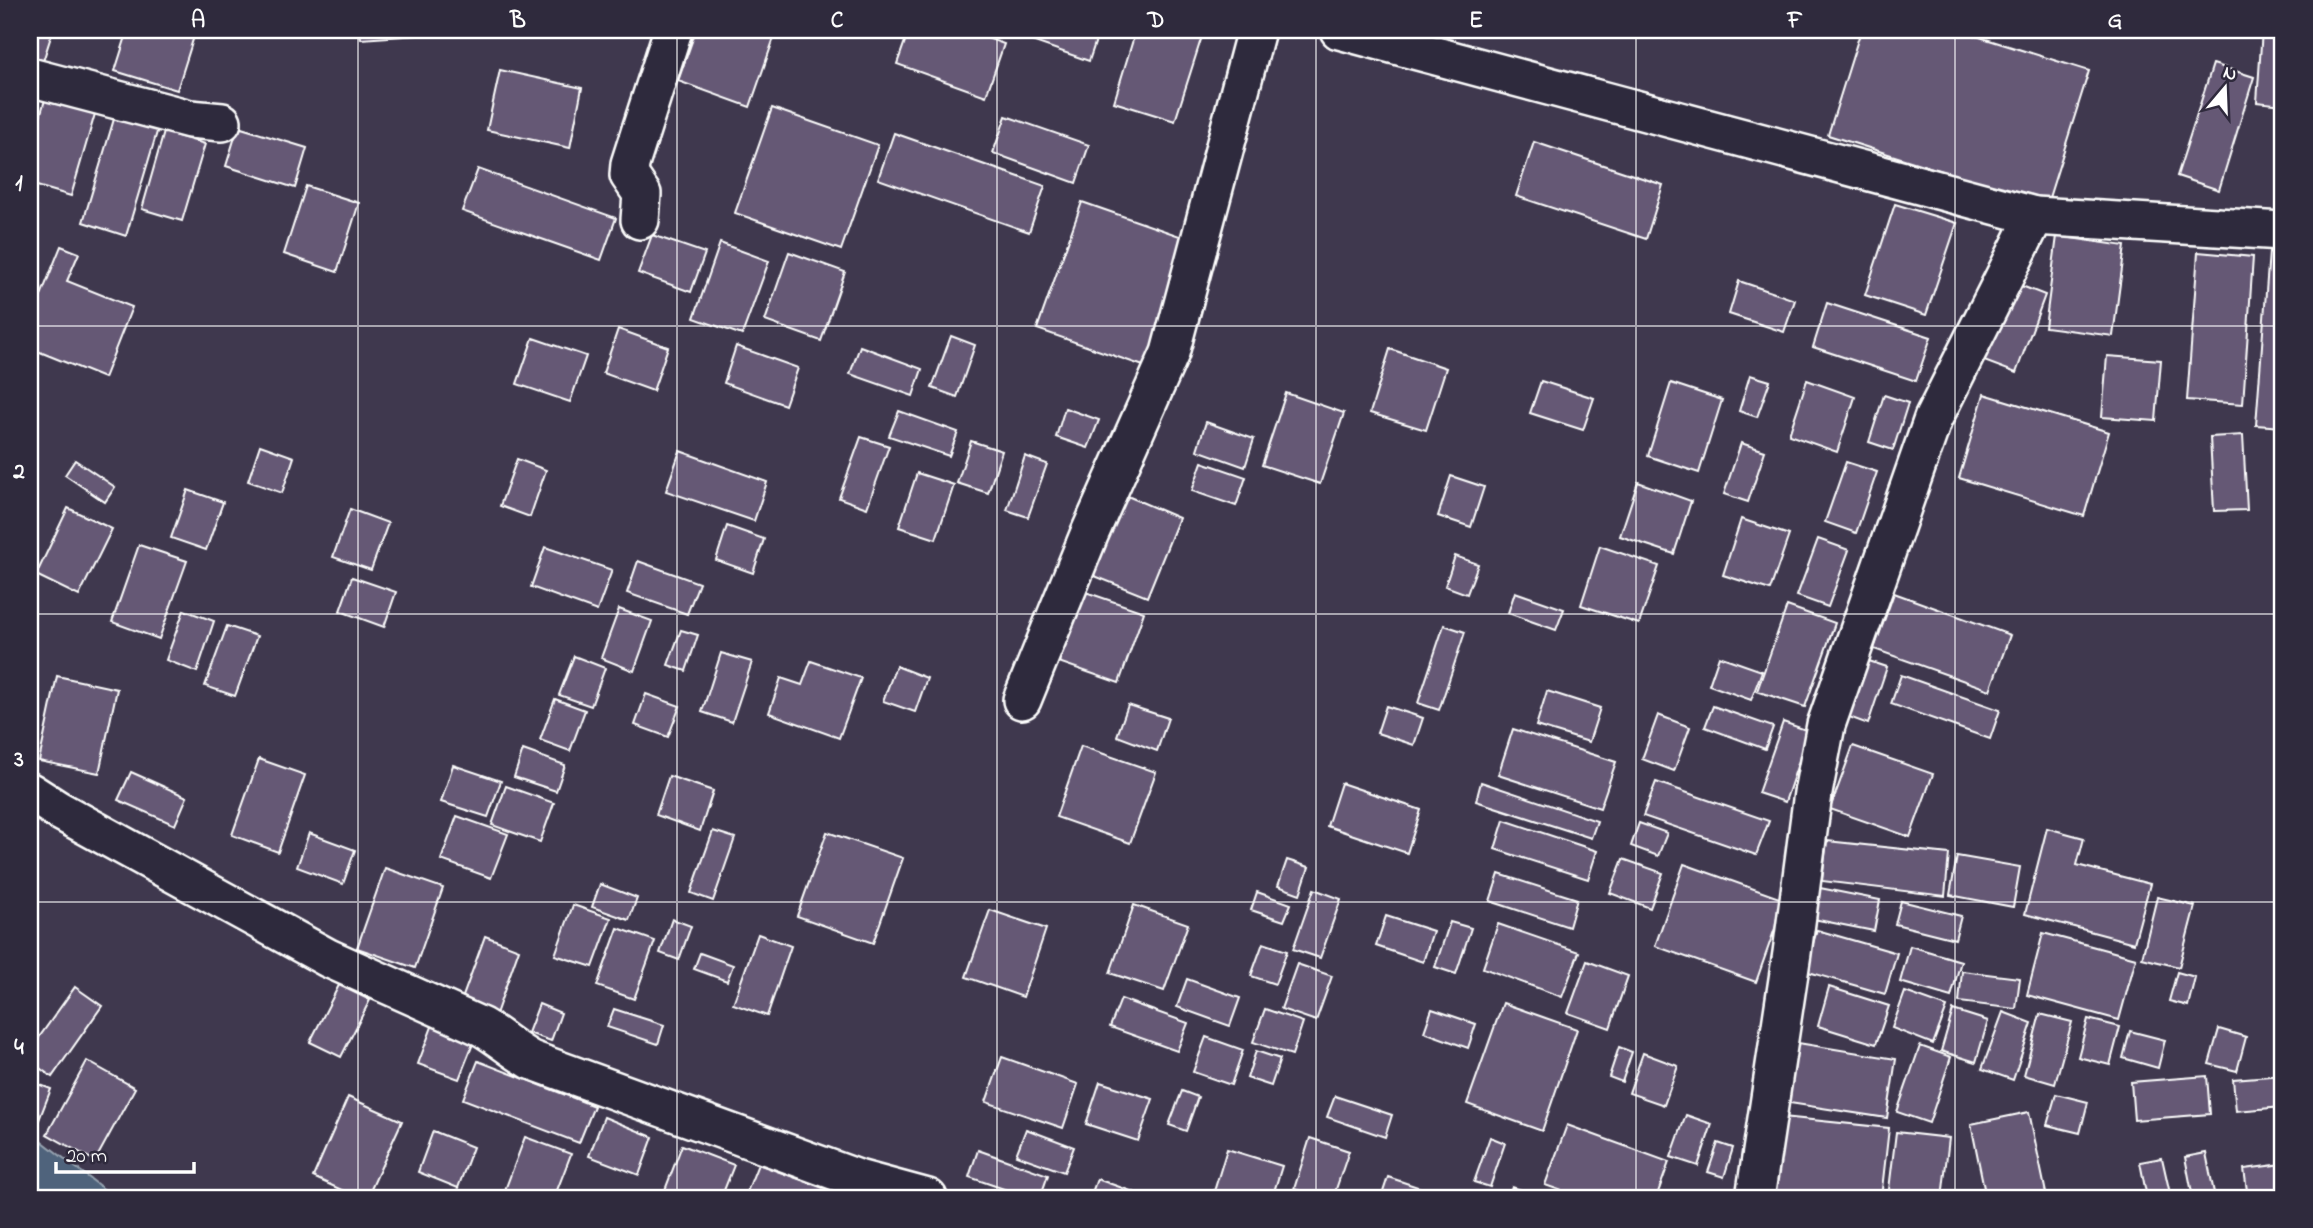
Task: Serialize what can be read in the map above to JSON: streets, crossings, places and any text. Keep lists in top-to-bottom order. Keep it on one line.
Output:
{"scale_bar":"20 m","north":"top","grid":{"columns":["A","B","C","D","E","F","G"],"rows":["1","2","3","4"]}}
